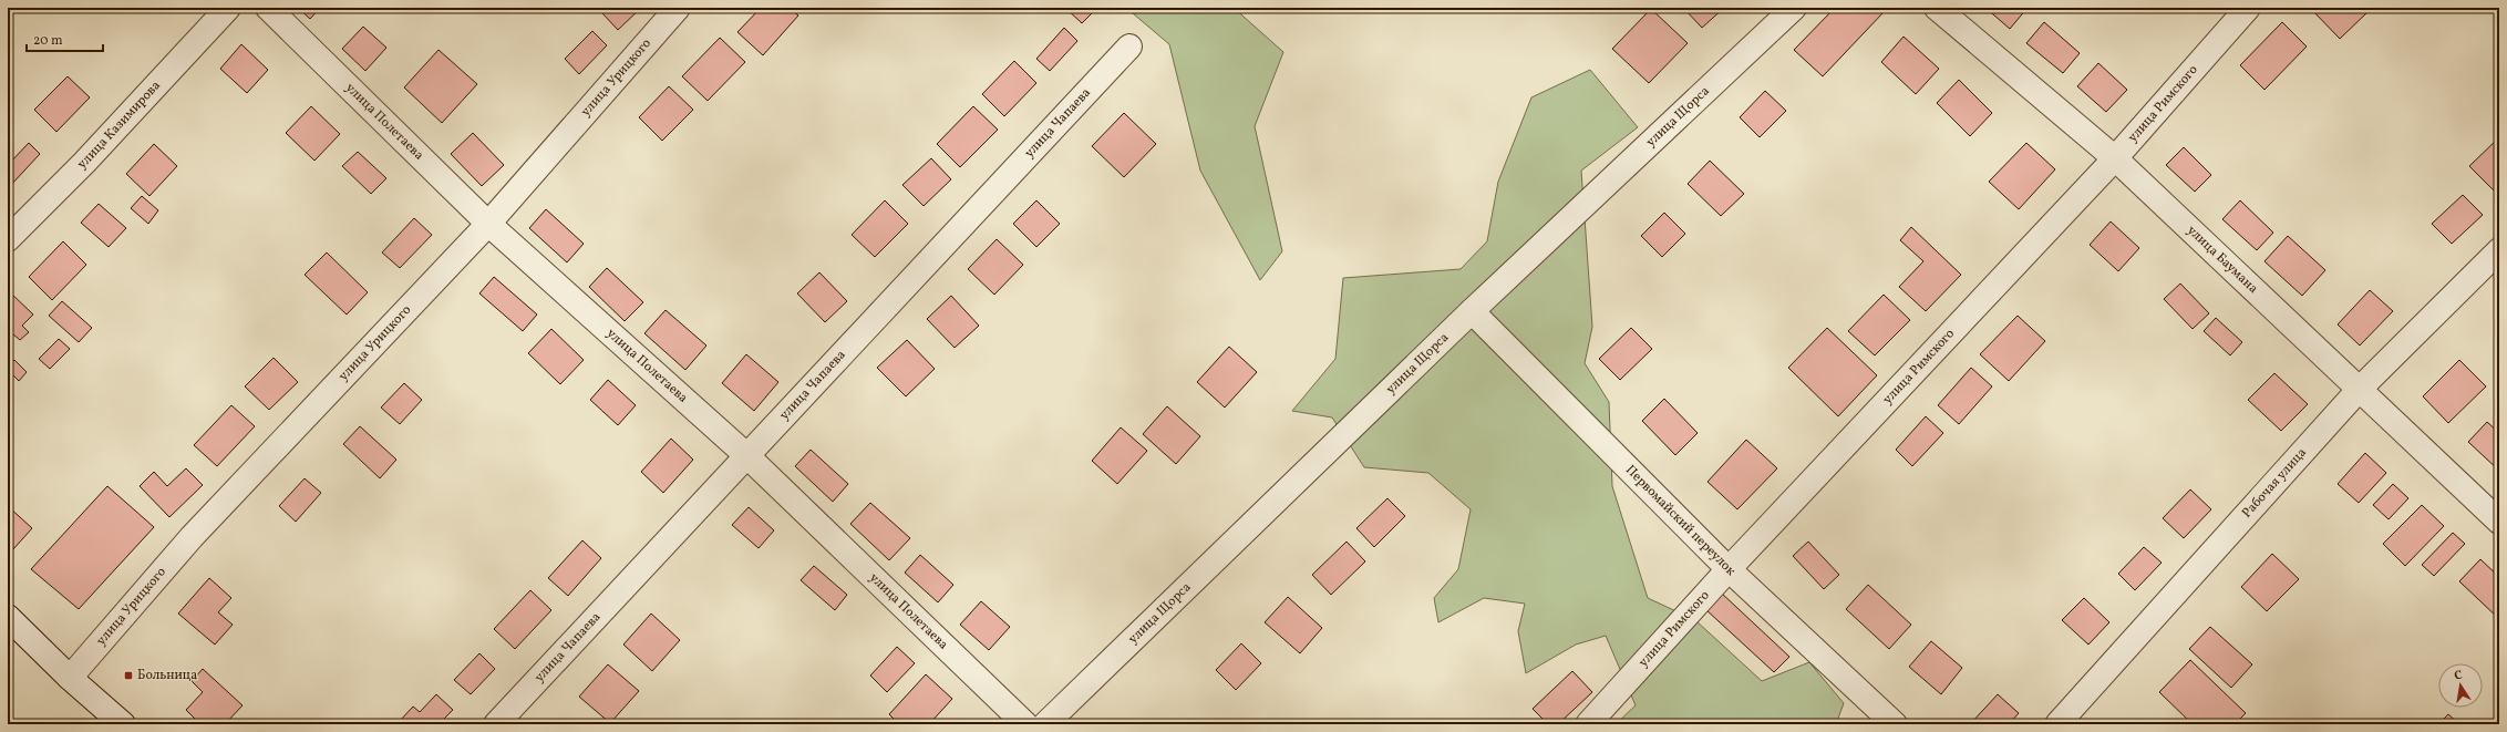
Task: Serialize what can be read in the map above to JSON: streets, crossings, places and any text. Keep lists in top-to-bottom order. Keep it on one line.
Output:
{"streets":{"street":["улица Урицкого","улица Римского","улица Щорса","улица Полетаева","улица Чапаева","улица Казимирова","улица Баумана","Рабочая улица","Первомайский переулок"]},"crossings":[["улица Урицкого","улица Полетаева"],["улица Римского","улица Баумана"],["улица Римского","Первомайский переулок"],["улица Щорса","Первомайский переулок"],["улица Полетаева","улица Чапаева"],["улица Баумана","Рабочая улица"]],"places":{"transit":["Больница"]},"scale_bar":"20 m","north":"top"}
